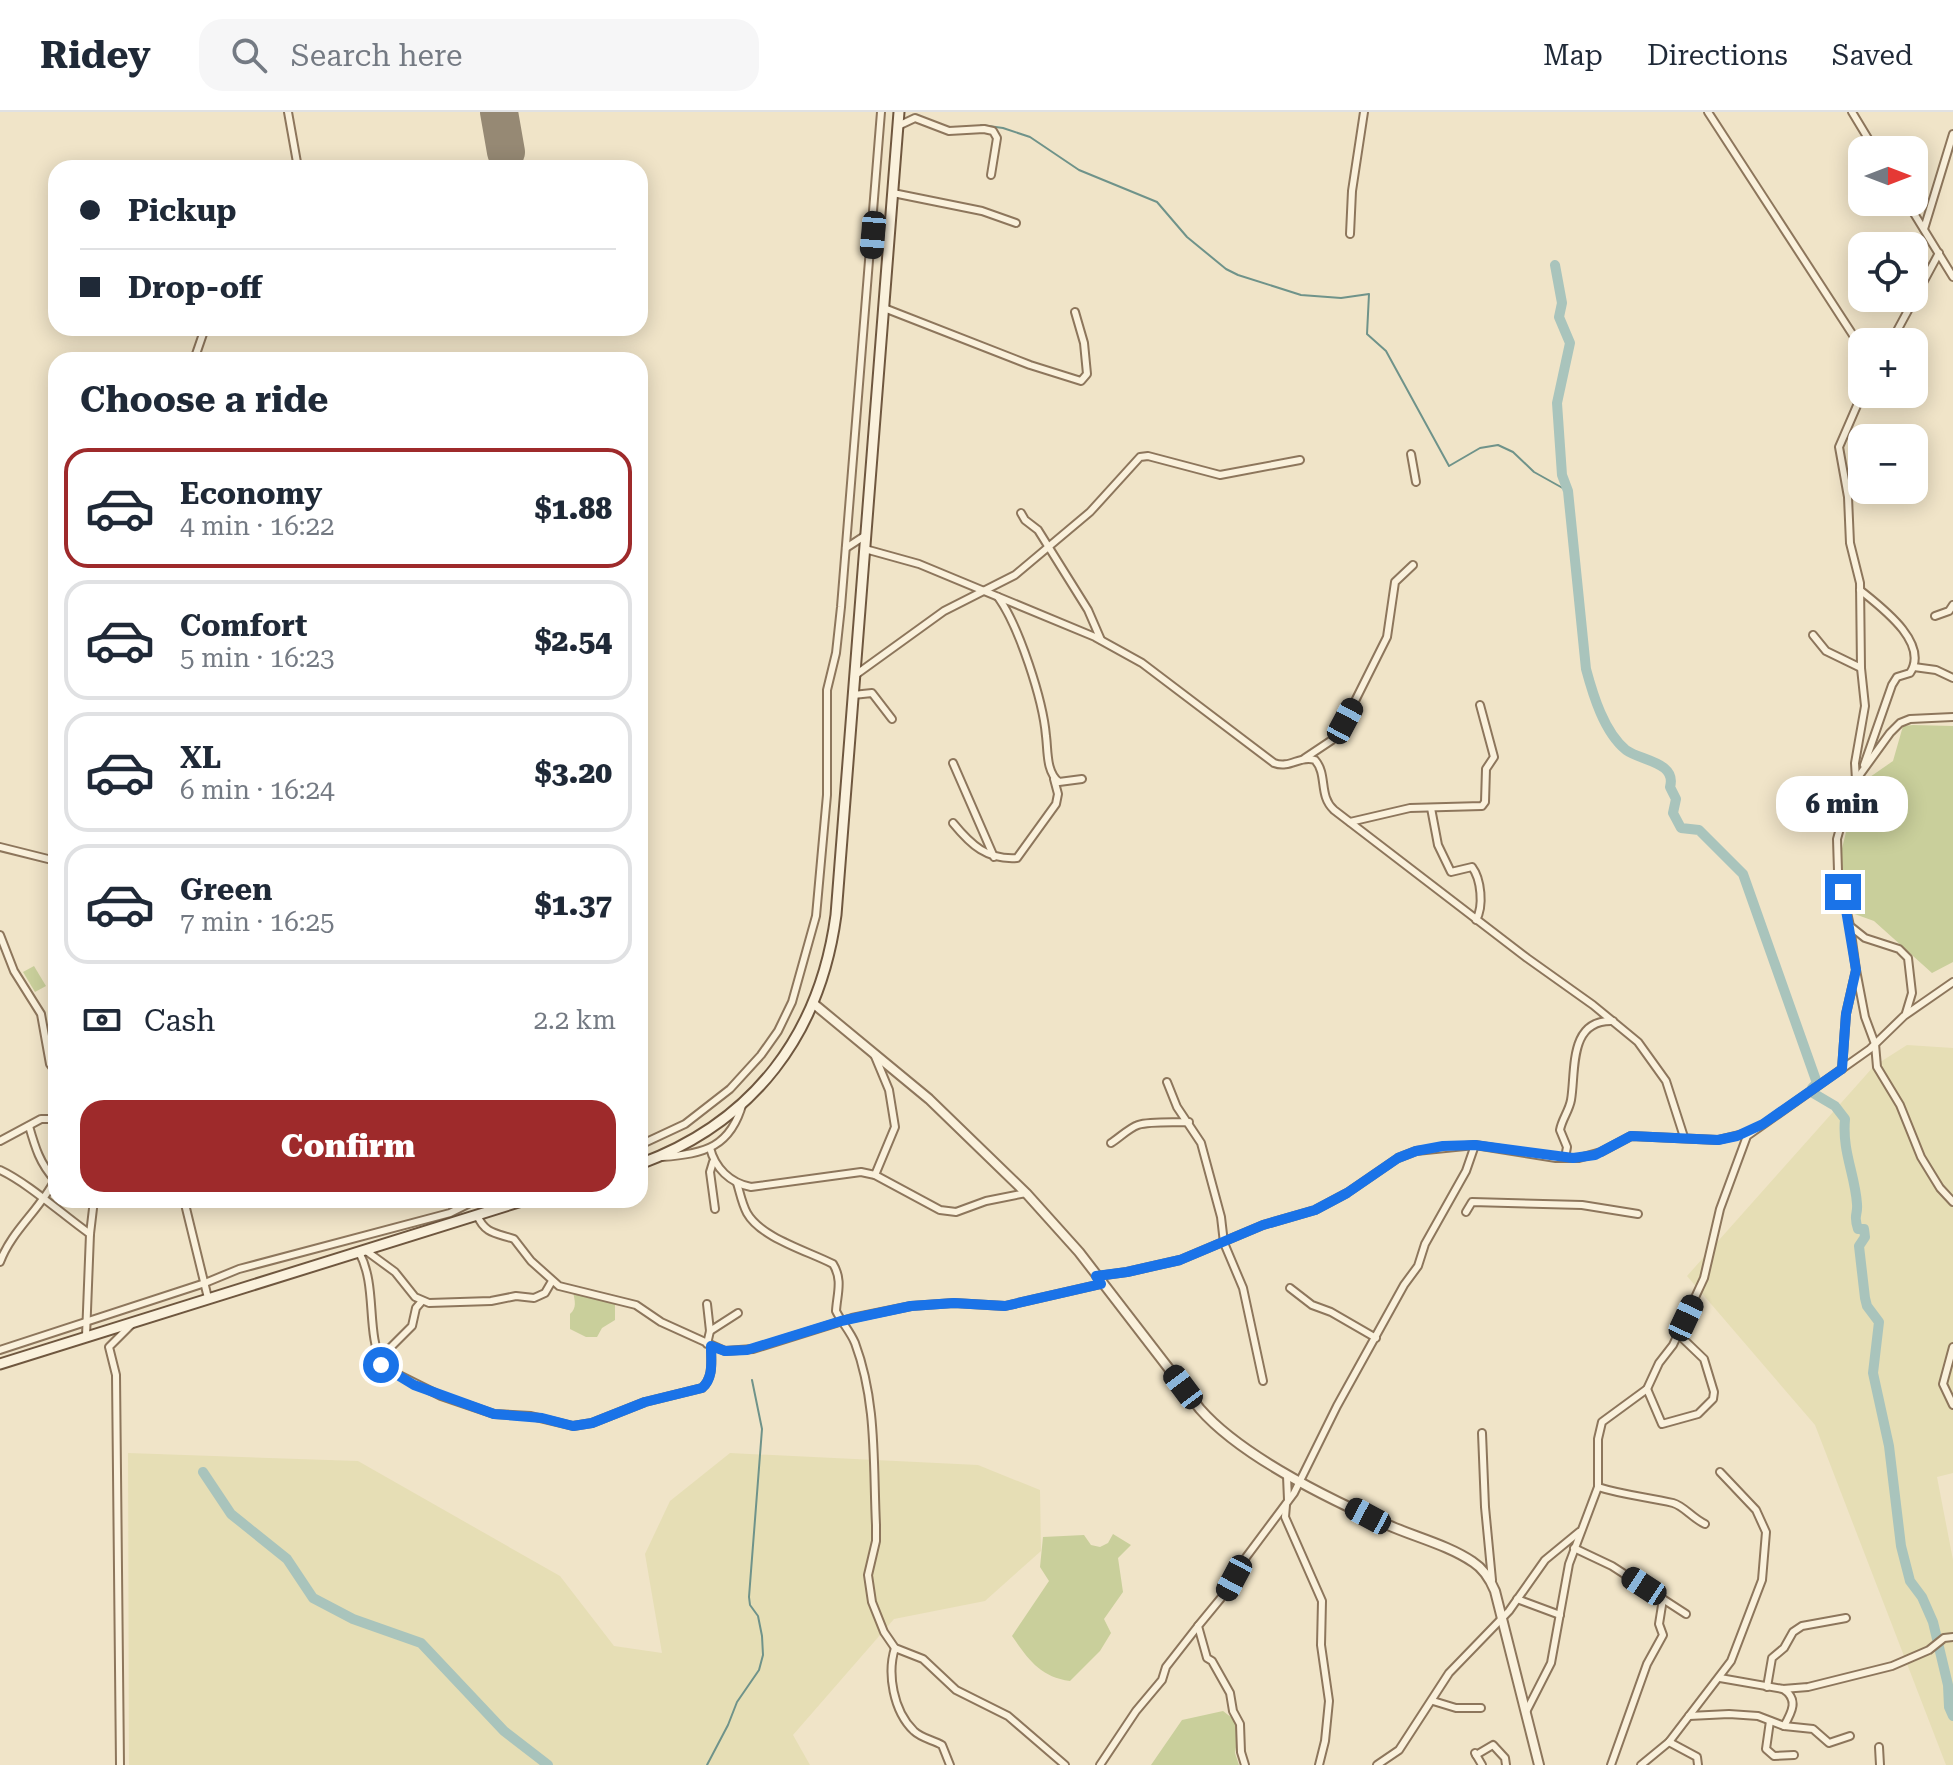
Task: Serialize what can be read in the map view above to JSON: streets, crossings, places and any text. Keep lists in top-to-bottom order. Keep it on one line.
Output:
{"north":"right","page":{"header":"Ridey","search":"Search here","nav":["Map","Directions","Saved"],"map_buttons":["+","−"],"banner":["Pickup","Drop-off"],"heading":"Choose a ride","list":[{"name":"Economy","note":"4 min · 16:22","value":"$1.88"},{"name":"Comfort","note":"5 min · 16:23","value":"$2.54"},{"name":"XL","note":"6 min · 16:24","value":"$3.20"},{"name":"Green","note":"7 min · 16:25","value":"$1.37"}],"bubble":"6 min","pay":["Cash","2.2 km"],"buttons":"Confirm"}}
